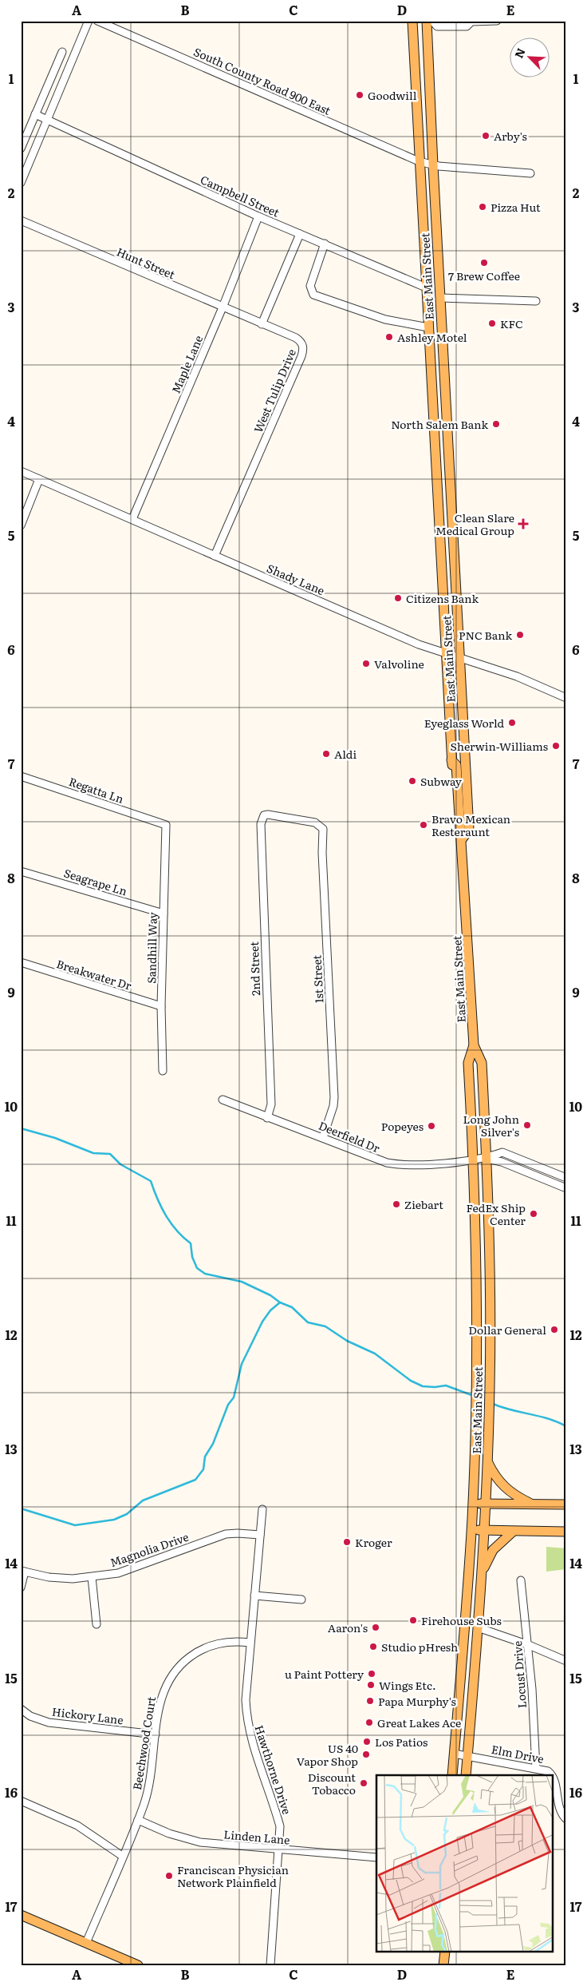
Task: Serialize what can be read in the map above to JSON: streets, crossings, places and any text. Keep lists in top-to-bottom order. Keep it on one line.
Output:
{"streets":{"main road":["East Main Street"],"street":["South County Road 900 East","Campbell Street","Hunt Street","Maple Lane","West Tulip Drive","Shady Lane","Regatta Ln","Seagrape Ln","Sandhill Way","2nd Street","Breakwater Dr","1st Street","Deerfield Dr","Magnolia Drive","Locust Drive","Hickory Lane","Beechwood Court","Elm Drive","Hawthorne Drive","Linden Lane"]},"crossings":[["South County Road 900 East","East Main Street"],["Campbell Street","East Main Street"],["Campbell Street","Maple Lane"],["Hunt Street","Maple Lane"],["Hunt Street","West Tulip Drive"],["East Main Street","Shady Lane"],["East Main Street","Deerfield Dr"],["East Main Street","Elm Drive"],["Maple Lane","Shady Lane"],["West Tulip Drive","Shady Lane"],["Regatta Ln","Sandhill Way"],["Seagrape Ln","Sandhill Way"],["Sandhill Way","Breakwater Dr"],["2nd Street","1st Street"],["2nd Street","Deerfield Dr"],["1st Street","Deerfield Dr"],["Magnolia Drive","Hawthorne Drive"],["Locust Drive","Elm Drive"],["Hickory Lane","Beechwood Court"],["Beechwood Court","Hawthorne Drive"],["Beechwood Court","Linden Lane"],["Hawthorne Drive","Linden Lane"]],"places":{"other":["Goodwill","Arby's","Pizza Hut","7 Brew Coffee","KFC","Ashley Motel","North Salem Bank","Citizens Bank","PNC Bank","Valvoline","Eyeglass World","Sherwin-Williams","Aldi","Subway","Bravo Mexican Resteraunt","Long John Silver's","Popeyes","Ziebart","FedEx Ship Center","Dollar General","Kroger","Firehouse Subs","Aaron's","Studio pHresh","u Paint Pottery","Wings Etc.","Papa Murphy's","Great Lakes Ace","Los Patios","US 40 Vapor Shop","Discount Tobacco","Franciscan Physician Network Plainfield"],"health":["Clean Slare Medical Group"]},"north":"top left","grid":{"columns":["A","B","C","D","E"],"rows":["1","2","3","4","5","6","7","8","9","10","11","12","13","14","15","16","17"]}}
